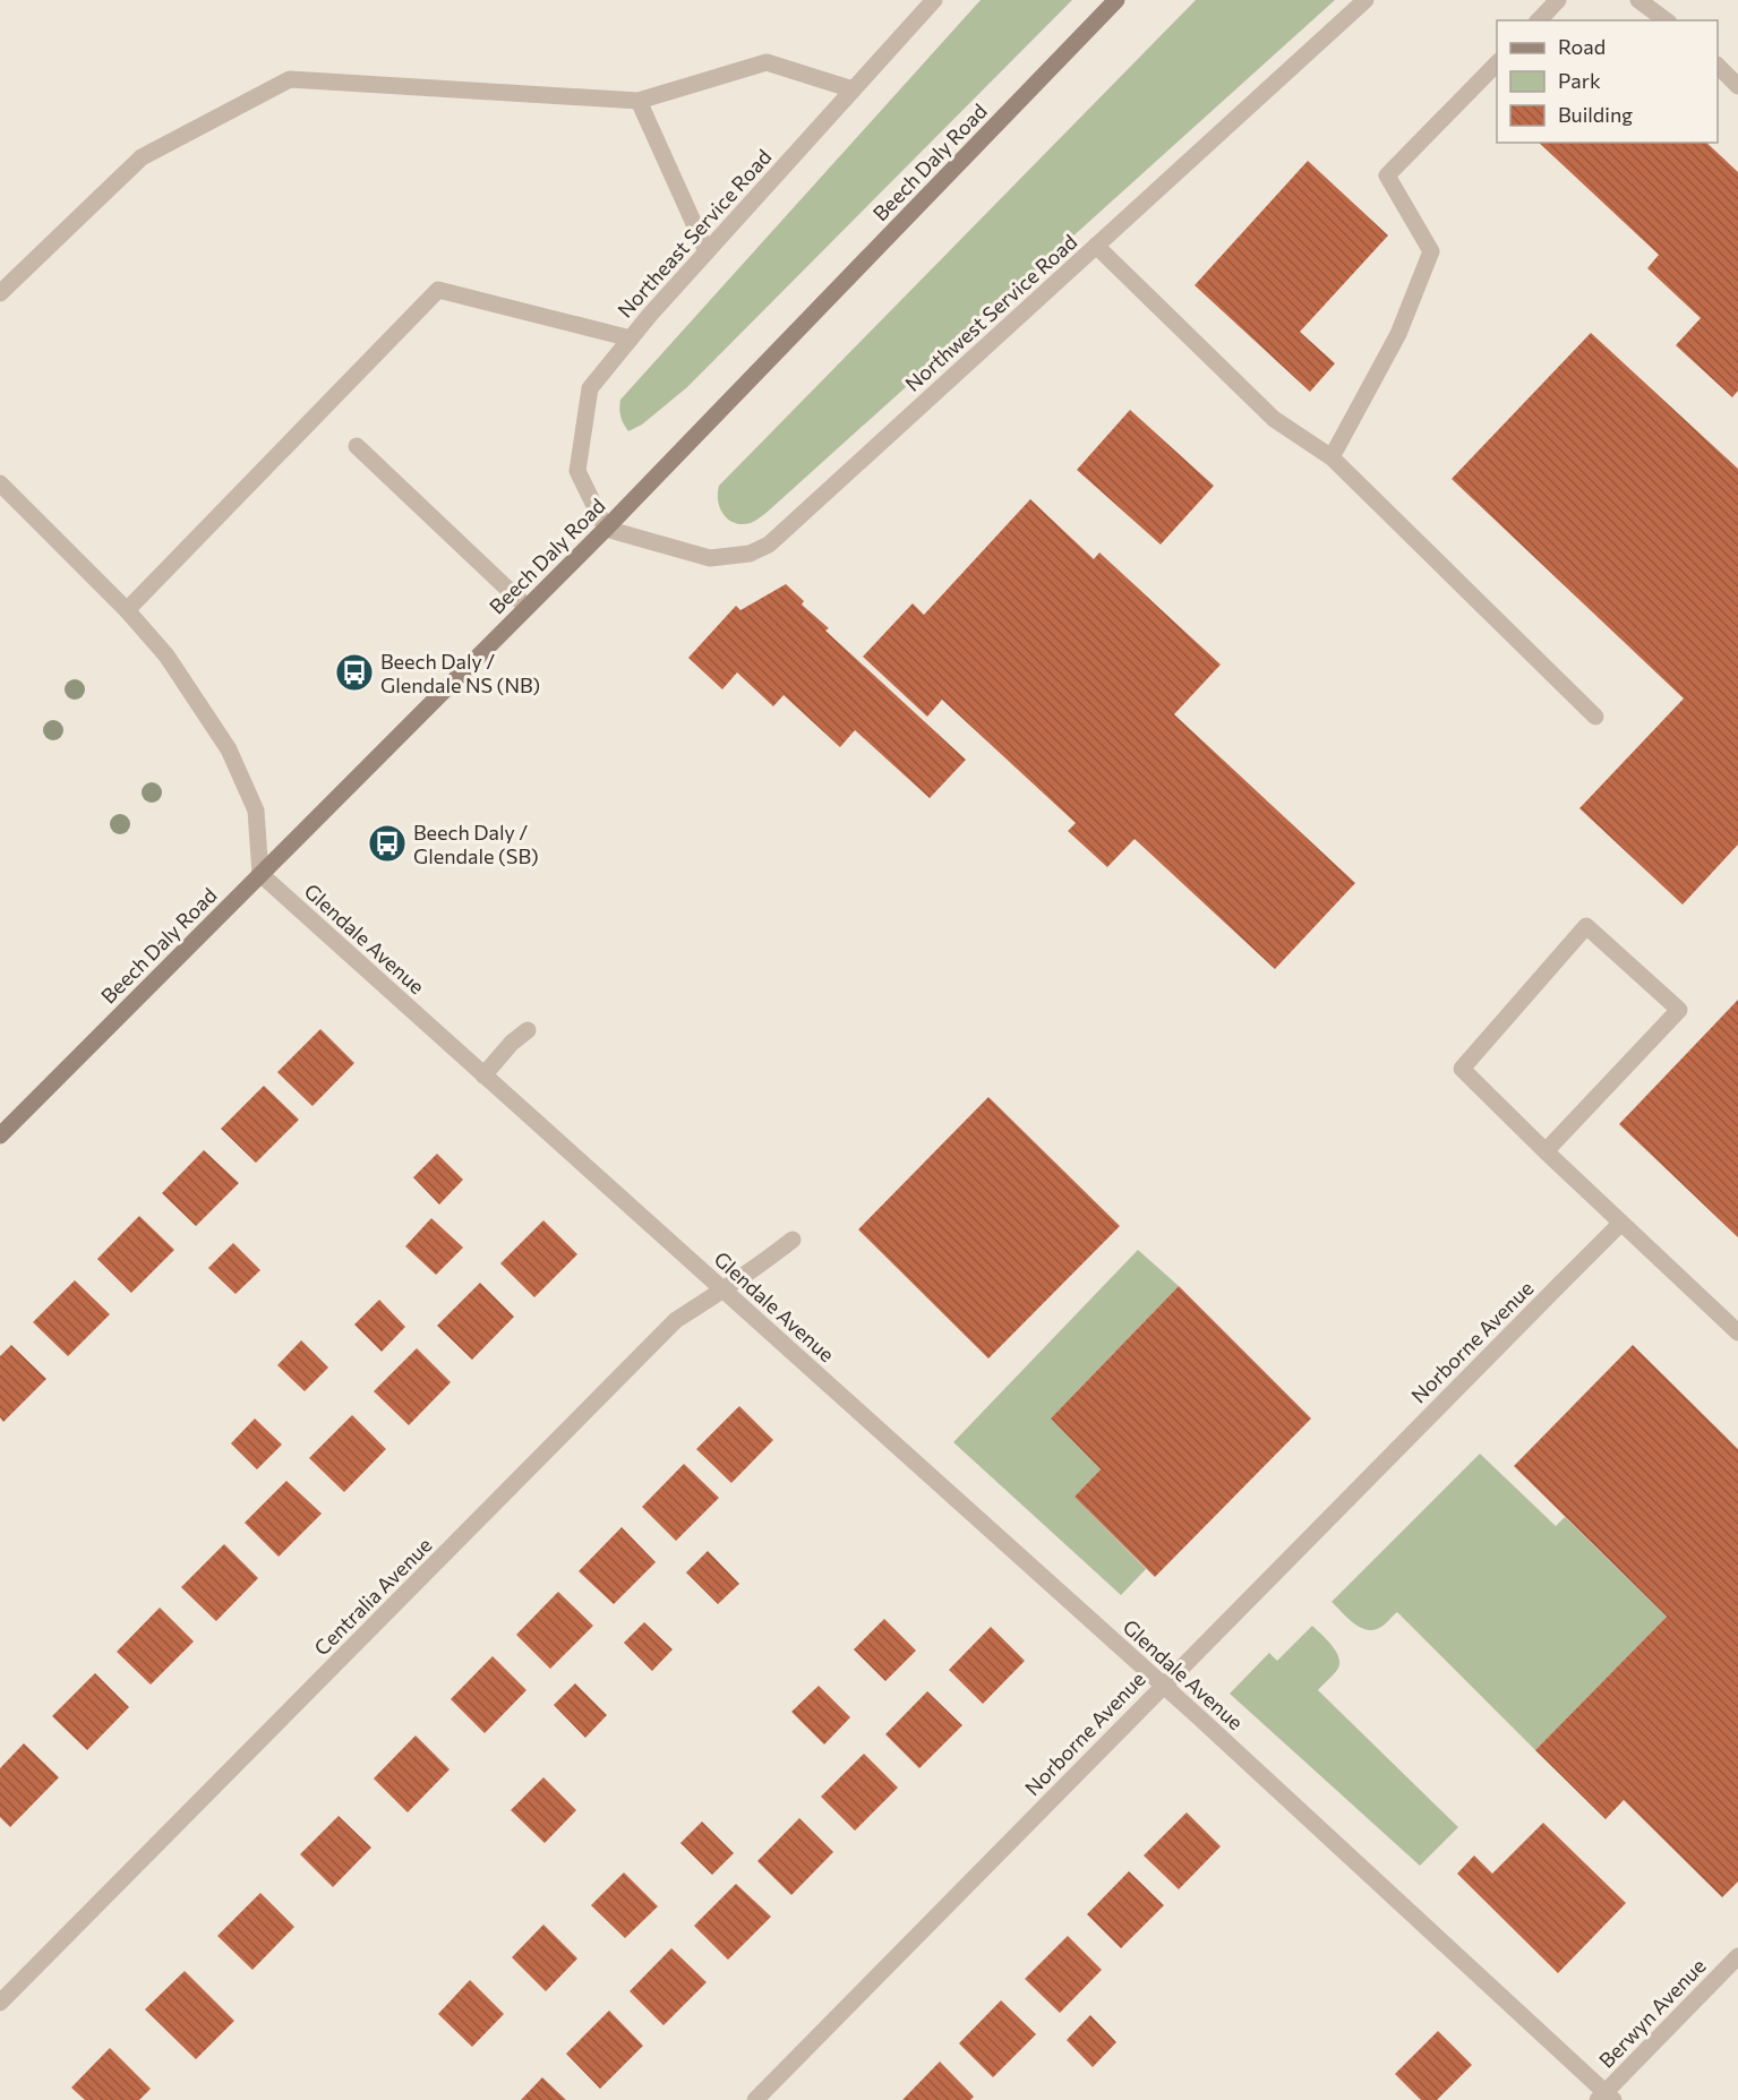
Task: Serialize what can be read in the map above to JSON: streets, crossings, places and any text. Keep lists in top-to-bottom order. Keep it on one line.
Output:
{"streets":{"main road":["Beech Daly Road"],"street":["Northeast Service Road","Northwest Service Road","Glendale Avenue","Norborne Avenue","Centralia Avenue","Berwyn Avenue"]},"crossings":[["Beech Daly Road","Northeast Service Road"],["Beech Daly Road","Northwest Service Road"],["Beech Daly Road","Glendale Avenue"],["Northeast Service Road","Northwest Service Road"],["Glendale Avenue","Norborne Avenue"],["Glendale Avenue","Centralia Avenue"],["Glendale Avenue","Berwyn Avenue"]],"places":{"bus stop":["Beech Daly / Glendale NS (NB)","Beech Daly / Glendale (SB)"]},"legend":["Road","Park","Building"]}
